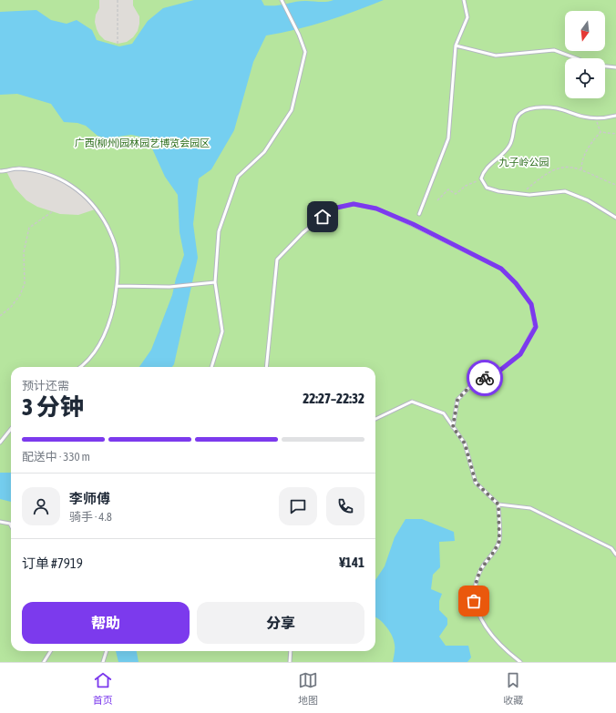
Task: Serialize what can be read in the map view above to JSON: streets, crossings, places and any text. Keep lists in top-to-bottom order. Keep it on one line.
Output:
{"parks":["广西(柳州)园林园艺博览会园区","九子岭公园"],"north":"bottom","page":{"heading":["3 分钟","预计还需","22:27–22:32"],"panel":["李师傅","骑手 · 4.8","订单 #7919","¥141"],"bar":"配送中 · 330 m","buttons":["帮助","分享"],"tabs":["首页","地图","收藏"]}}
